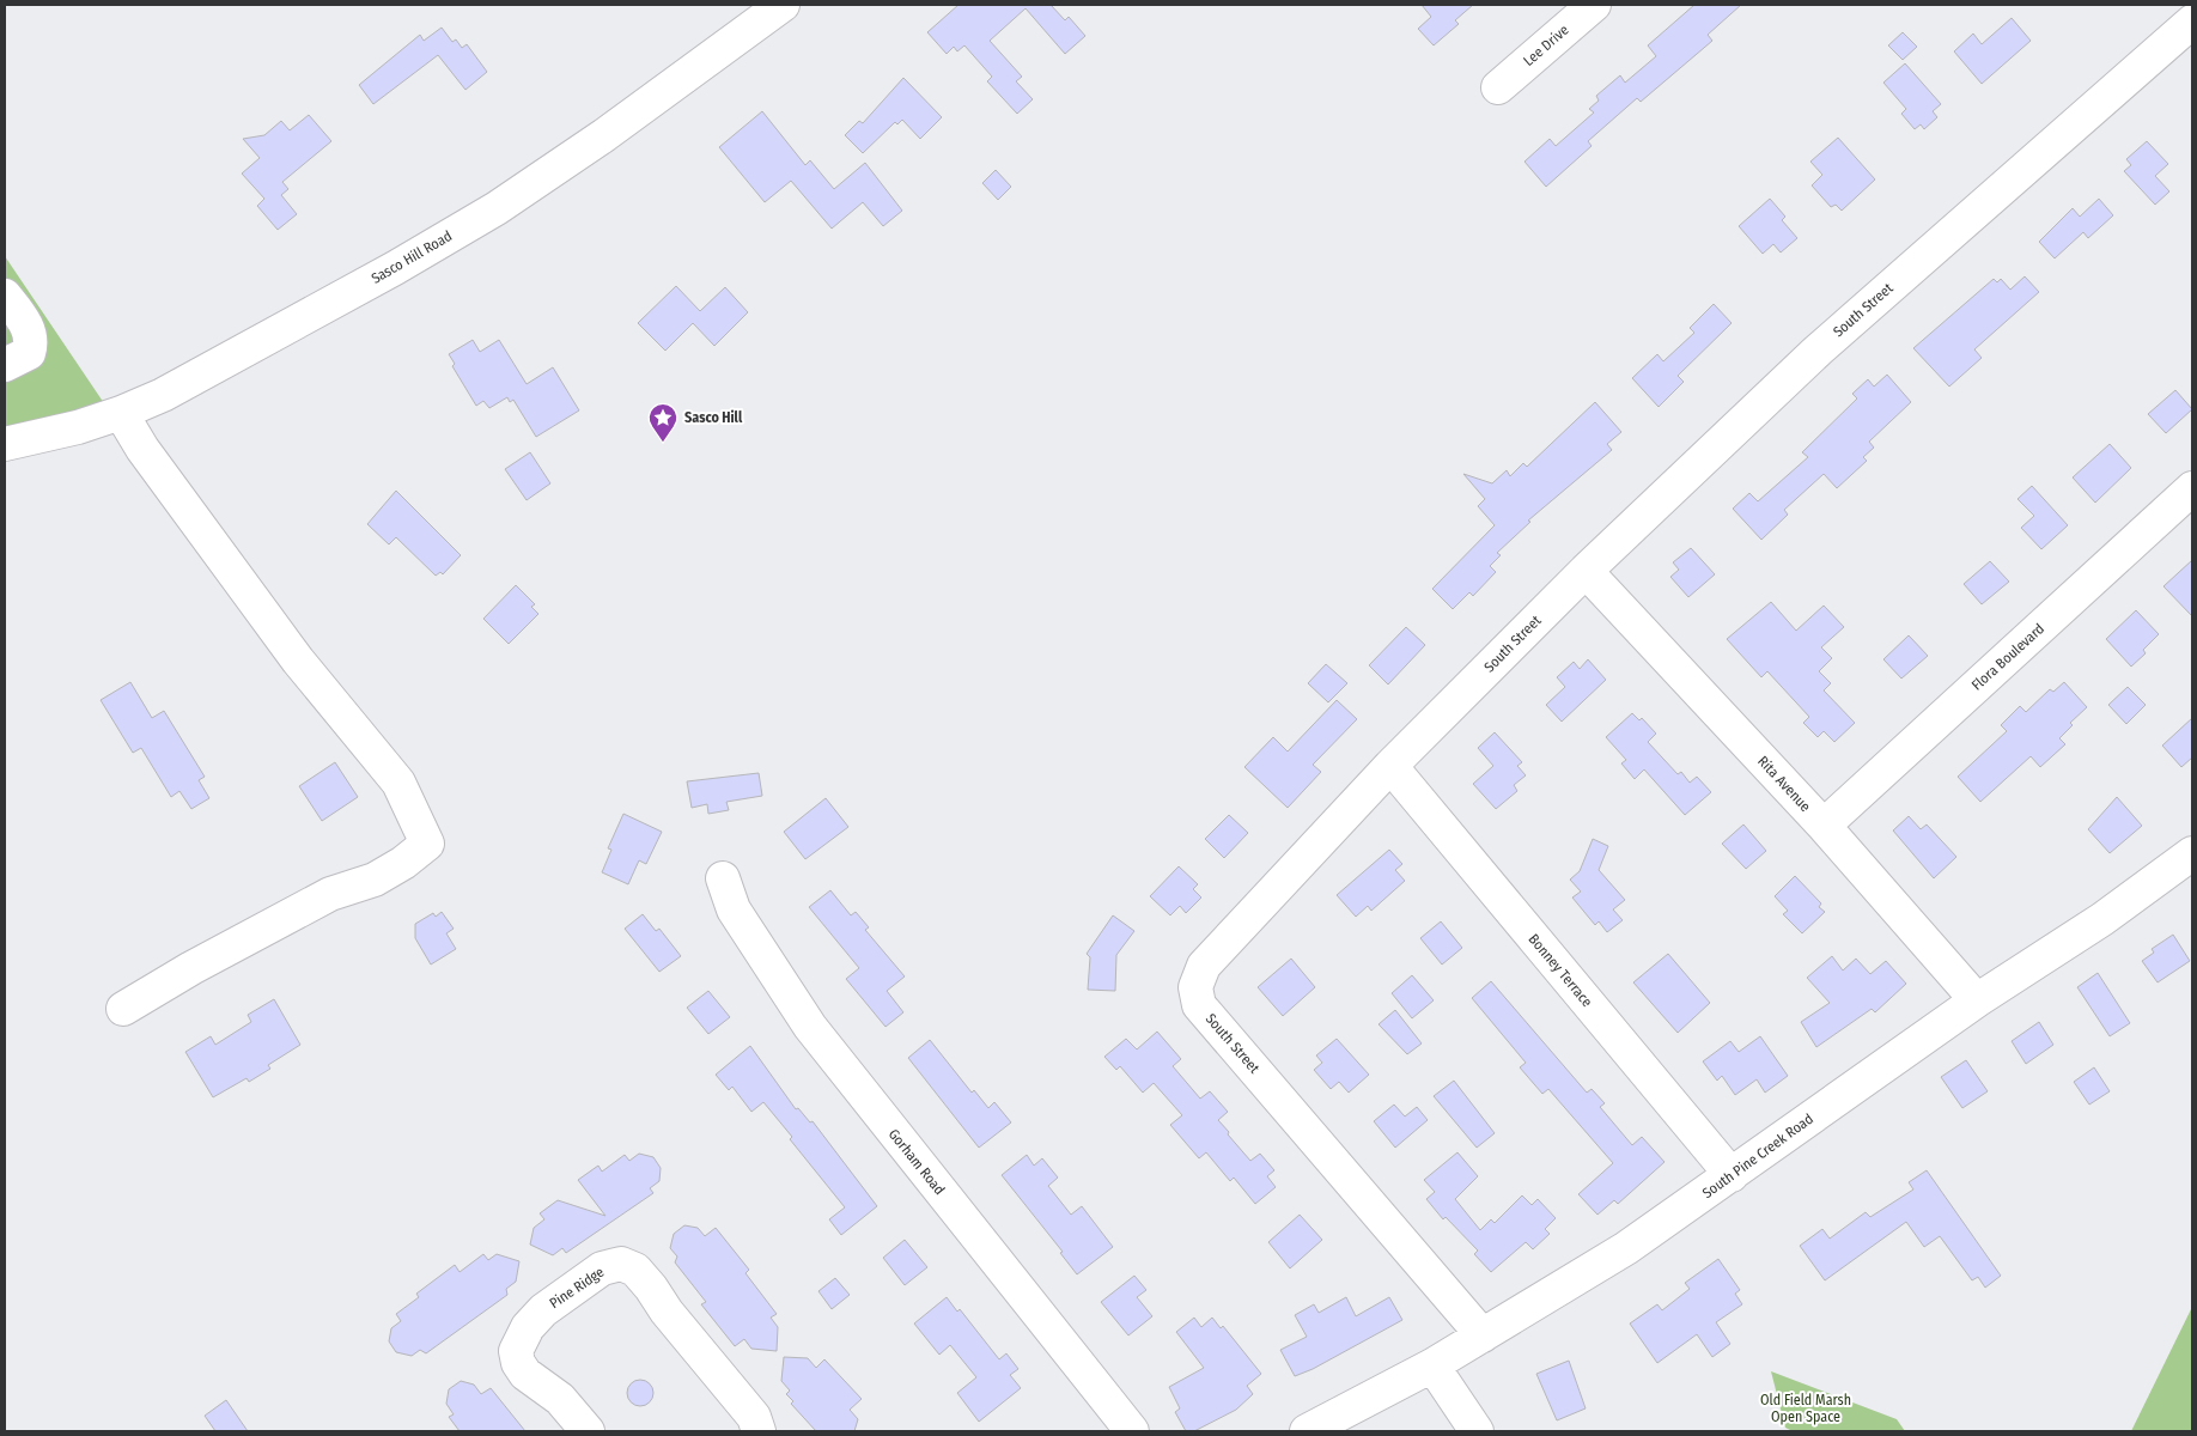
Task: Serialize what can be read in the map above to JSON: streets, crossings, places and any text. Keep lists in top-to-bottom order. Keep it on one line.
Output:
{"streets":{"street":["Lee Drive","Sasco Hill Road","South Street","Flora Boulevard","Rita Avenue","Bonney Terrace","South Pine Creek Road","Gorham Road","Pine Ridge"]},"crossings":[["South Street","Rita Avenue"],["South Street","Bonney Terrace"],["South Street","South Pine Creek Road"],["Flora Boulevard","Rita Avenue"],["Rita Avenue","South Pine Creek Road"],["Bonney Terrace","South Pine Creek Road"]],"parks":["Old Field Marsh Open Space"],"places":{"place":["Sasco Hill"]}}
